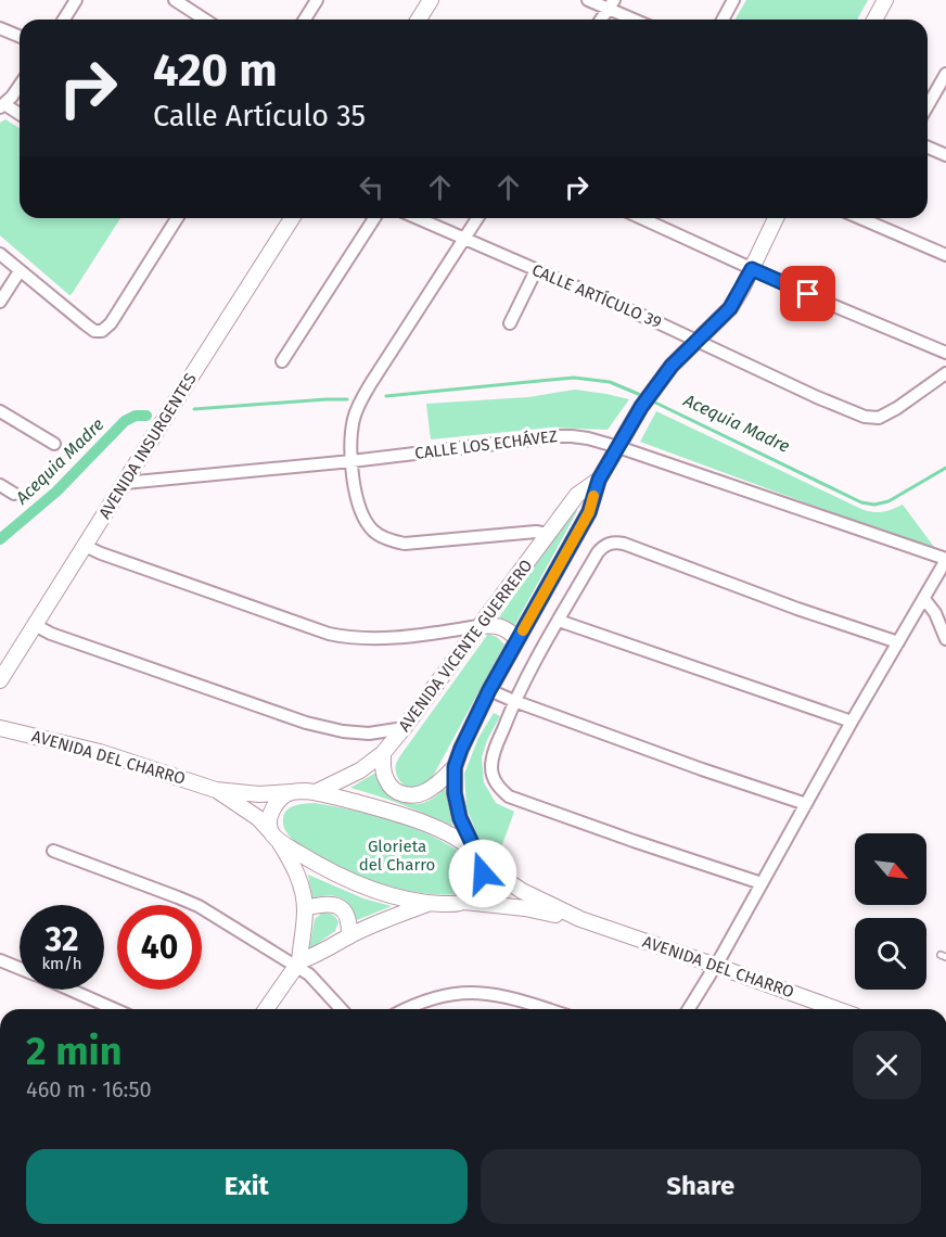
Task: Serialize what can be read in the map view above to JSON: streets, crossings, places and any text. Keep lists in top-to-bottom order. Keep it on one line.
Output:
{"streets":{"street":["CALLE ARTÍCULO 39","CALLE LOS ECHÁVEZ","AVENIDA INSURGENTES","AVENIDA VICENTE GUERRERO","AVENIDA DEL CHARRO"]},"crossings":[["CALLE ARTÍCULO 39","AVENIDA VICENTE GUERRERO"],["CALLE LOS ECHÁVEZ","AVENIDA INSURGENTES"],["CALLE LOS ECHÁVEZ","AVENIDA VICENTE GUERRERO"],["AVENIDA VICENTE GUERRERO","AVENIDA DEL CHARRO"]],"water":["Acequia Madre"],"parks":["Glorieta del Charro"],"north":"bottom right","page":{"turn":["420 m","Calle Artículo 35"],"speed":"32 km/h","limit":"40","heading":["2 min","460 m · 16:50"],"buttons":["Exit","Share"]}}
